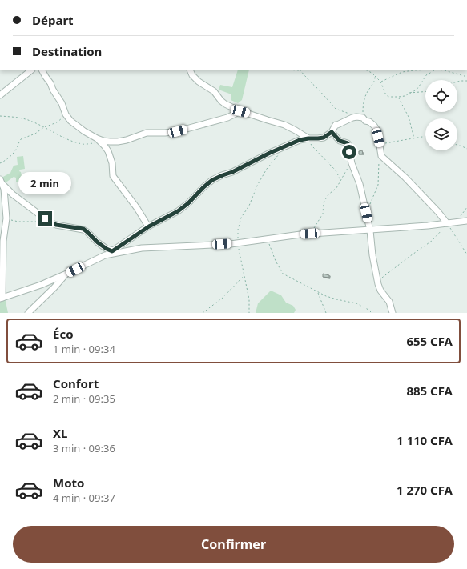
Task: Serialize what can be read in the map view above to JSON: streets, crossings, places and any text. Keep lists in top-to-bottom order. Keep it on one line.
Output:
{"page":{"banner":["Départ","Destination"],"bubble":"2 min","list":[{"name":"Éco","note":"1 min · 09:34","value":"655 CFA"},{"name":"Confort","note":"2 min · 09:35","value":"885 CFA"},{"name":"XL","note":"3 min · 09:36","value":"1 110 CFA"},{"name":"Moto","note":"4 min · 09:37","value":"1 270 CFA"}],"buttons":"Confirmer"}}
